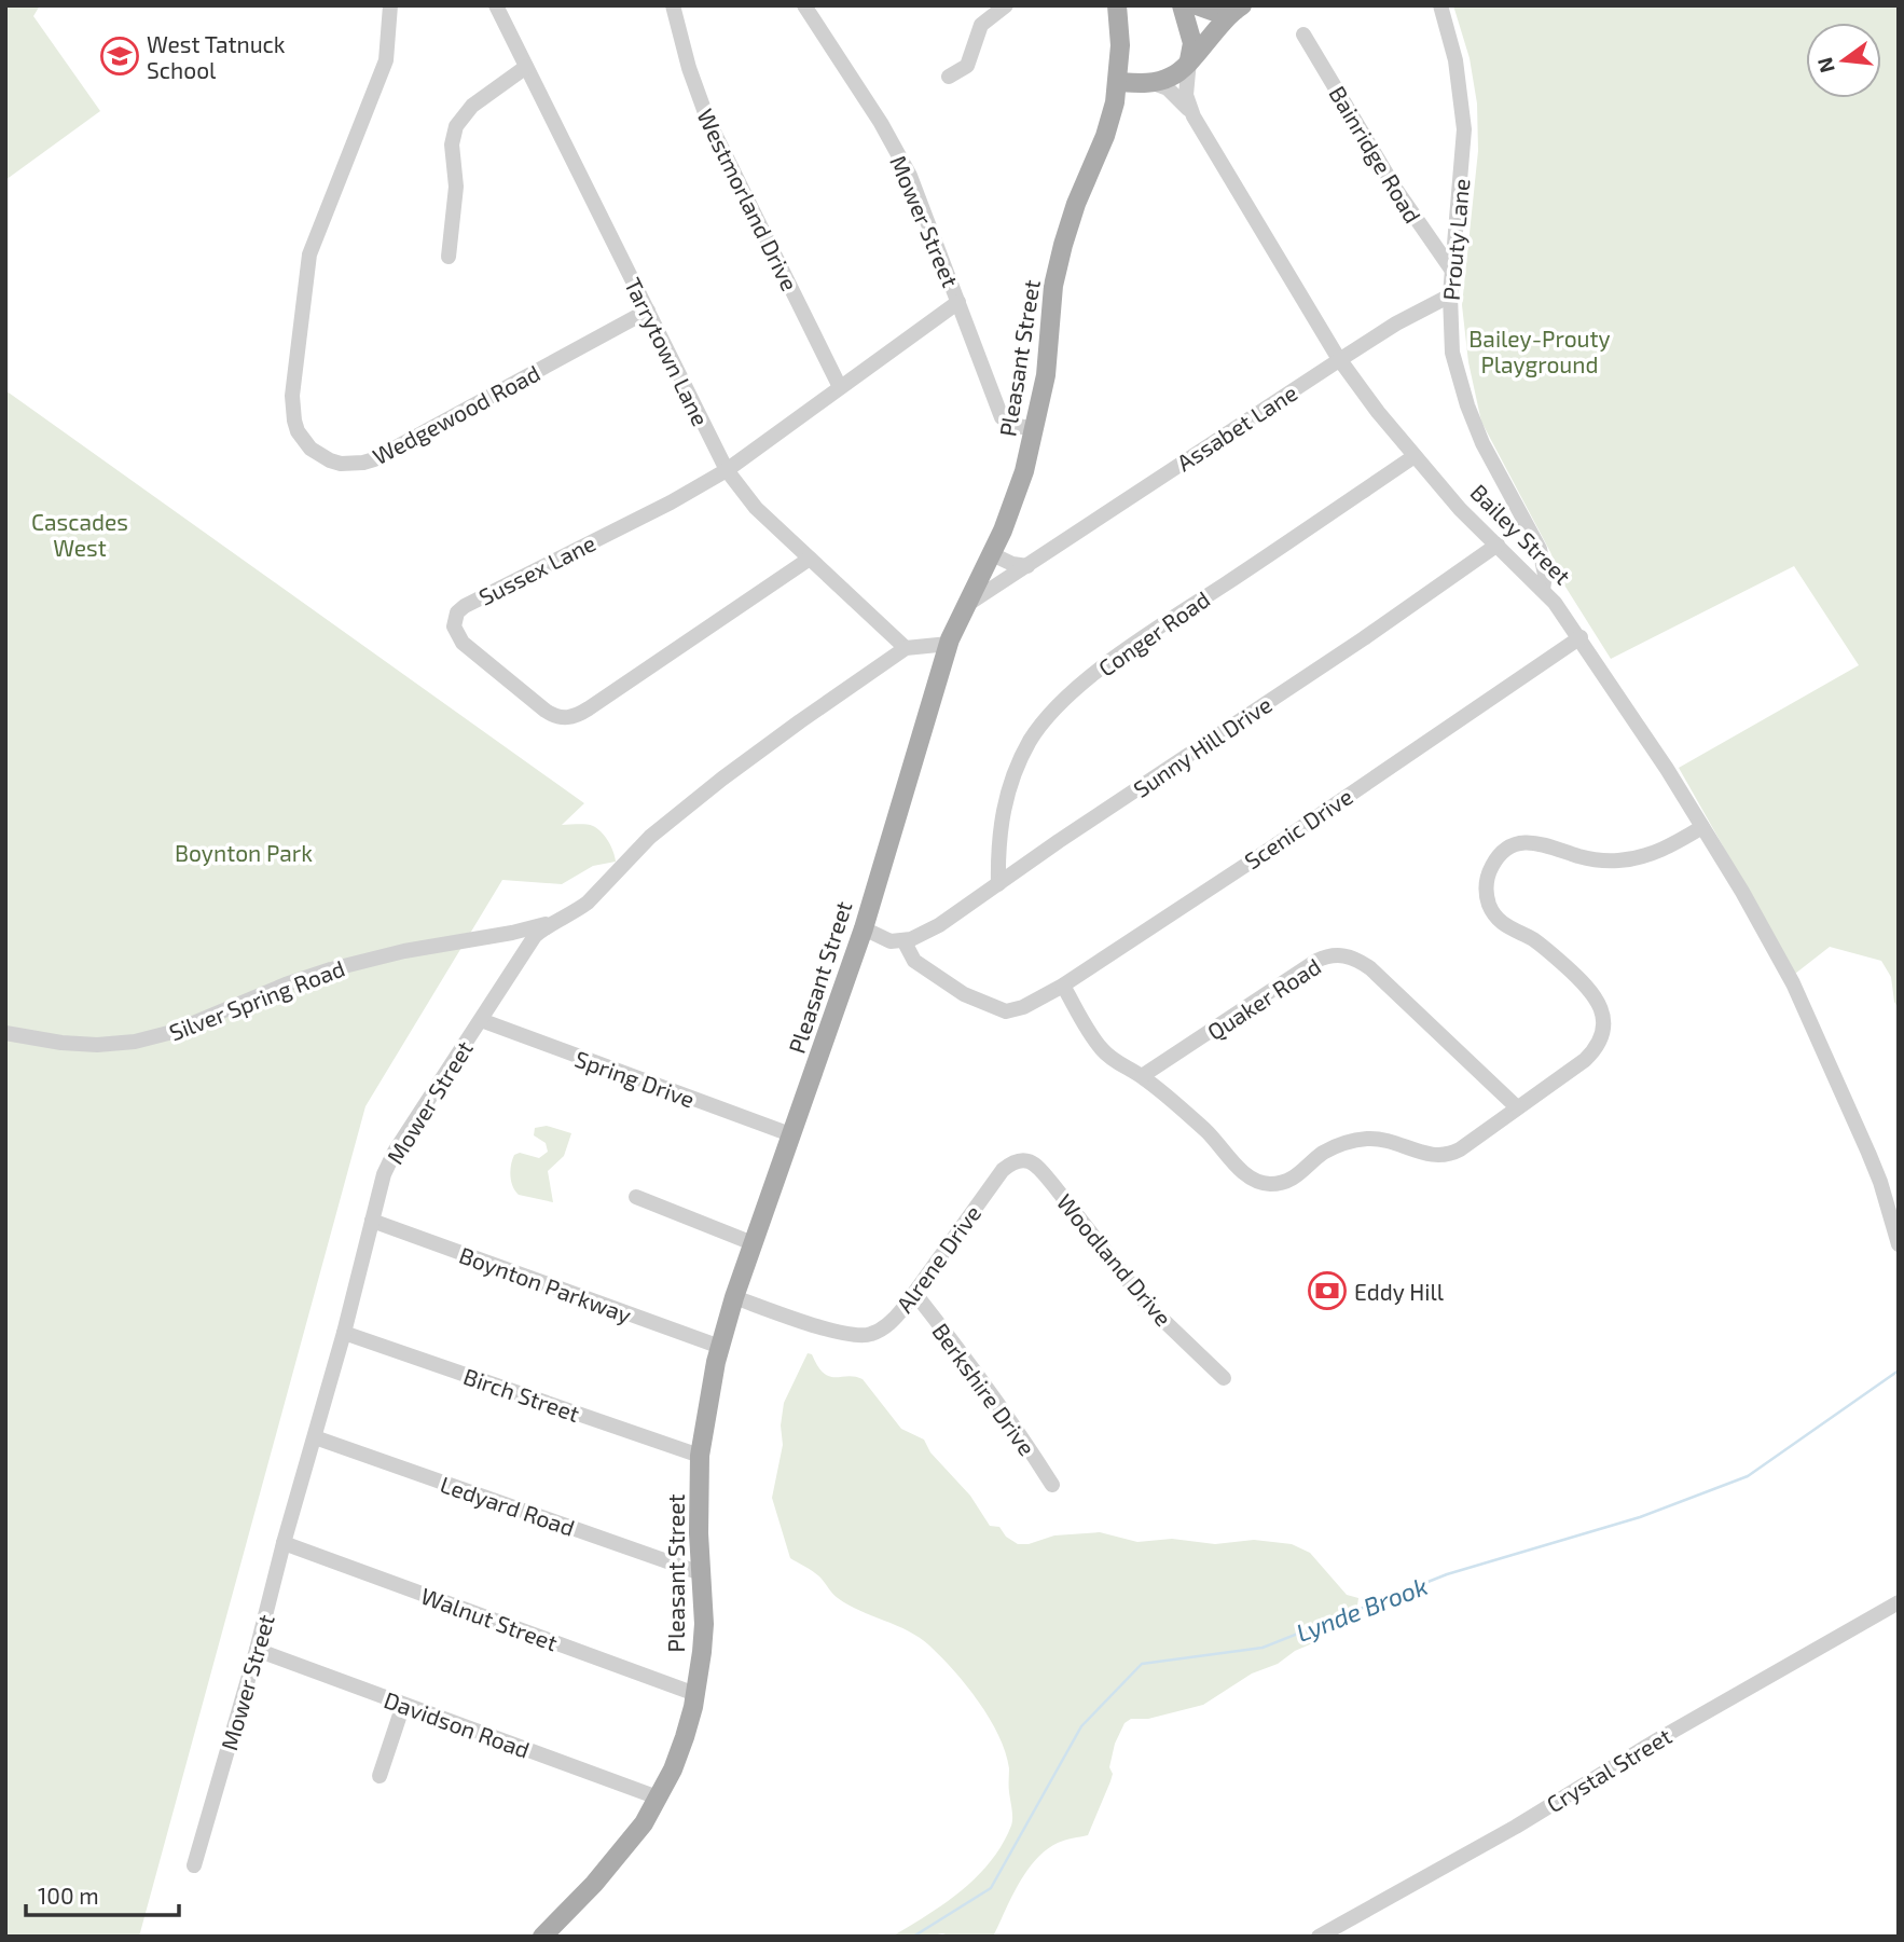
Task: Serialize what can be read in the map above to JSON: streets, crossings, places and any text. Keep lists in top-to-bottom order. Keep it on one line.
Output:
{"streets":{"main road":["Pleasant Street"],"street":["Bainridge Road","Westmorland Drive","Mower Street","Prouty Lane","Tarrytown Lane","Wedgewood Road","Assabet Lane","Bailey Street","Sussex Lane","Conger Road","Sunny Hill Drive","Scenic Drive","Quaker Road","Silver Spring Road","Spring Drive","Alrene Drive","Woodland Drive","Boynton Parkway","Berkshire Drive","Birch Street","Ledyard Road","Walnut Street","Davidson Road","Crystal Street"]},"crossings":[["Bainridge Road","Prouty Lane"],["Westmorland Drive","Sussex Lane"],["Mower Street","Tarrytown Lane"],["Mower Street","Pleasant Street"],["Mower Street","Sussex Lane"],["Mower Street","Silver Spring Road"],["Mower Street","Spring Drive"],["Mower Street","Boynton Parkway"],["Mower Street","Birch Street"],["Mower Street","Ledyard Road"],["Mower Street","Walnut Street"],["Mower Street","Davidson Road"],["Prouty Lane","Assabet Lane"],["Prouty Lane","Bailey Street"],["Tarrytown Lane","Wedgewood Road"],["Tarrytown Lane","Sussex Lane"],["Pleasant Street","Assabet Lane"],["Pleasant Street","Spring Drive"],["Pleasant Street","Alrene Drive"],["Pleasant Street","Boynton Parkway"],["Pleasant Street","Birch Street"],["Pleasant Street","Ledyard Road"],["Pleasant Street","Walnut Street"],["Pleasant Street","Davidson Road"],["Assabet Lane","Bailey Street"],["Bailey Street","Conger Road"],["Bailey Street","Sunny Hill Drive"],["Bailey Street","Scenic Drive"],["Conger Road","Sunny Hill Drive"],["Sunny Hill Drive","Scenic Drive"],["Alrene Drive","Woodland Drive"],["Alrene Drive","Berkshire Drive"]],"water":["Lynde Brook"],"parks":["Bailey-Prouty Playground","Cascades West","Boynton Park"],"places":{"school or university":["West Tatnuck School"],"bank":["Eddy Hill"]},"scale_bar":"100 m","north":"left"}
